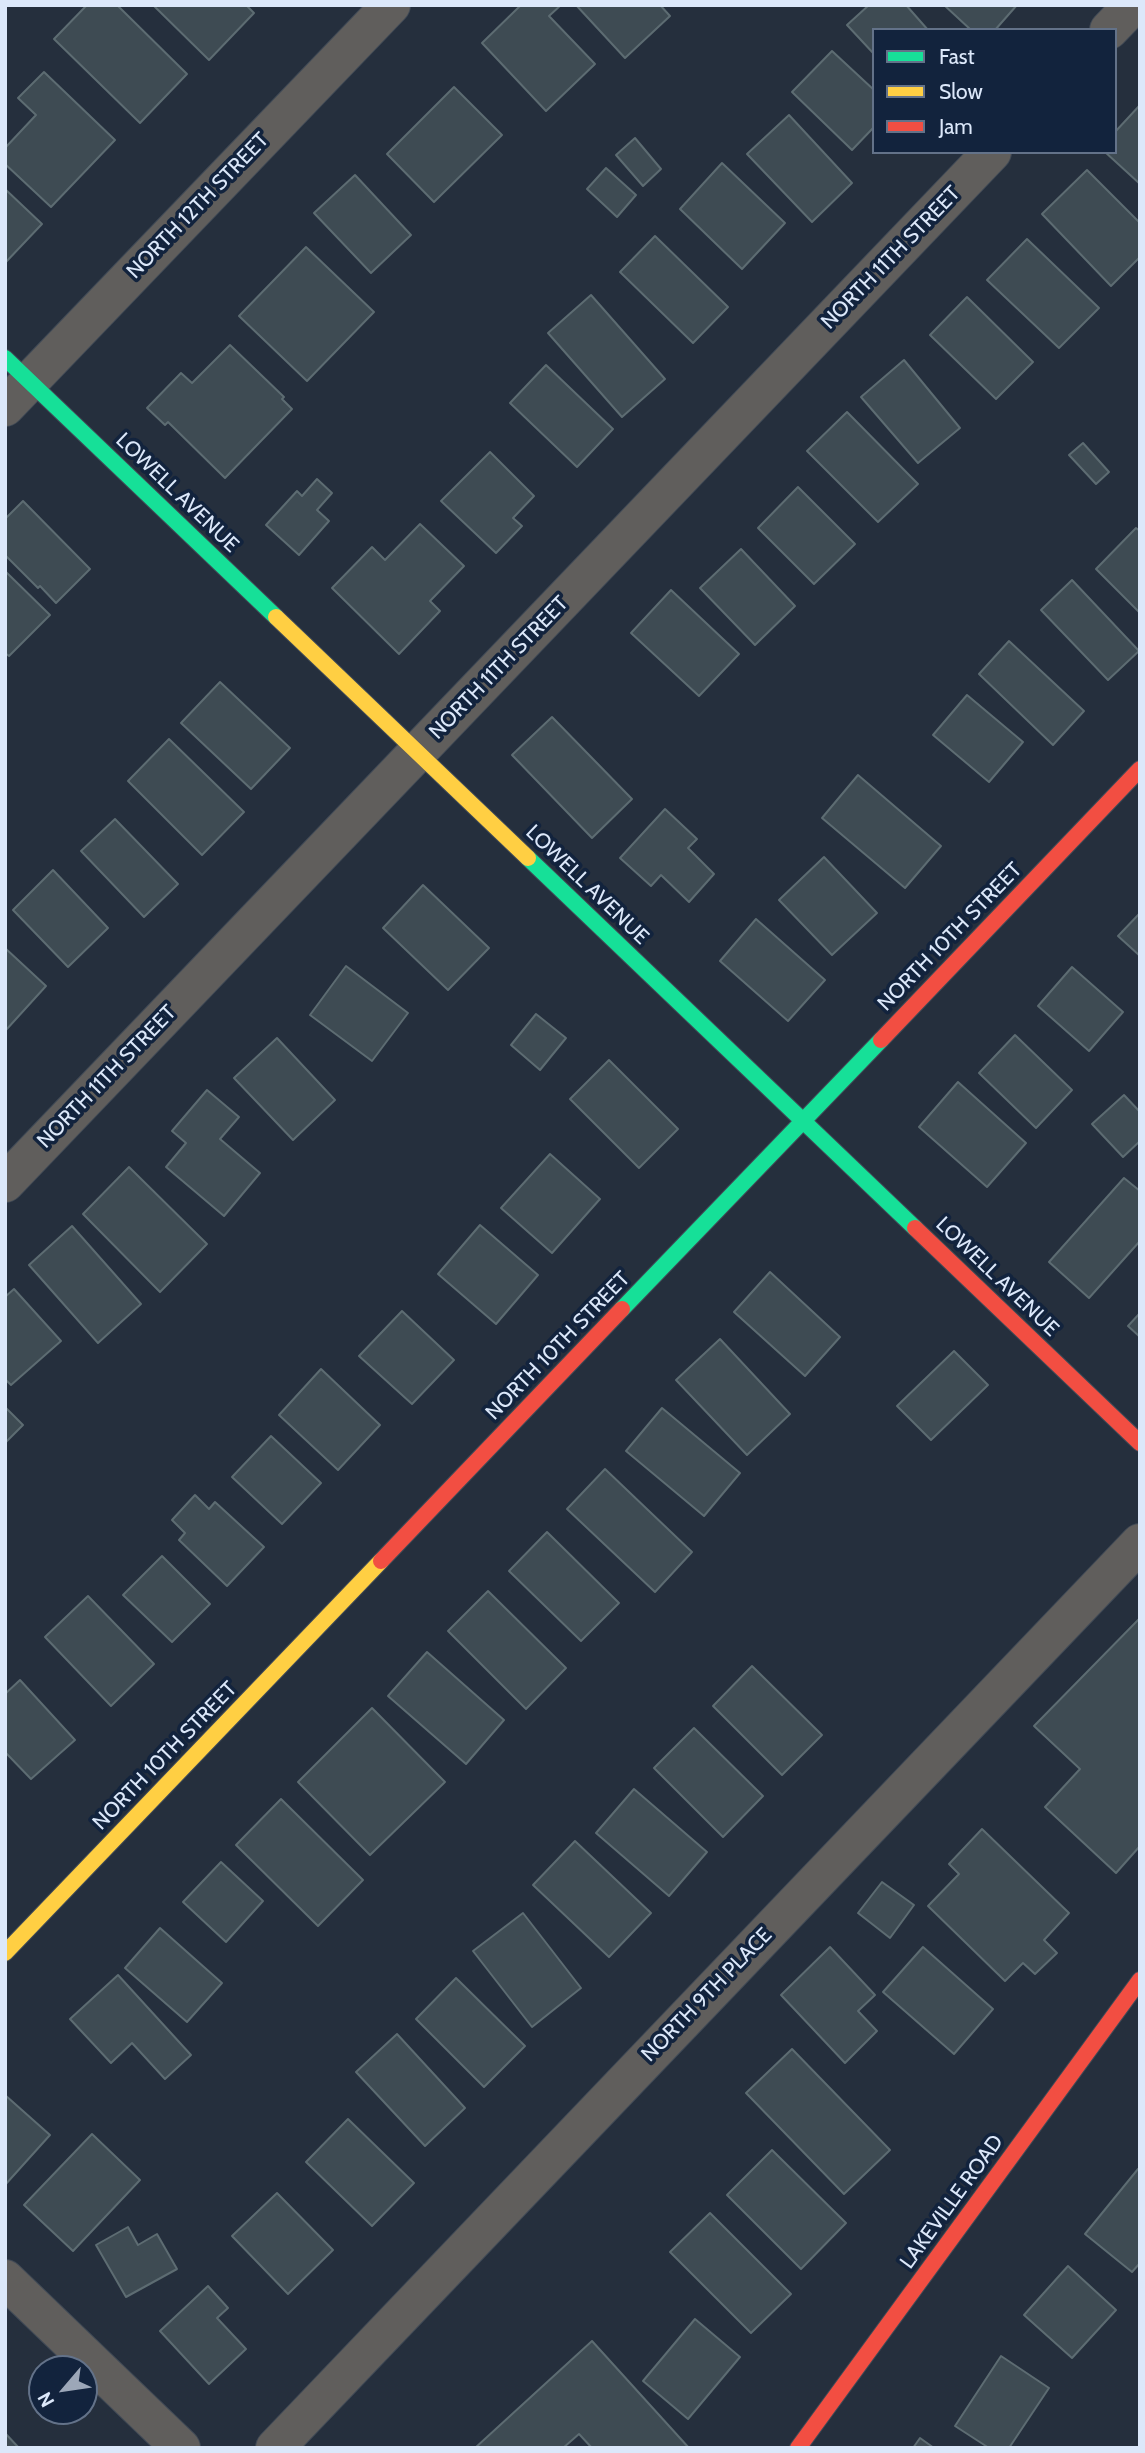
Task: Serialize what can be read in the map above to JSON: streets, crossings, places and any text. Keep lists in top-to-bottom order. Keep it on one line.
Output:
{"streets":{"street":["NORTH 12TH STREET","NORTH 11TH STREET","LOWELL AVENUE","NORTH 10TH STREET","NORTH 9TH PLACE","LAKEVILLE ROAD"]},"crossings":[["NORTH 12TH STREET","LOWELL AVENUE"],["NORTH 11TH STREET","LOWELL AVENUE"],["LOWELL AVENUE","NORTH 10TH STREET"]],"legend":["Fast","Slow","Jam"],"north":"bottom left"}
